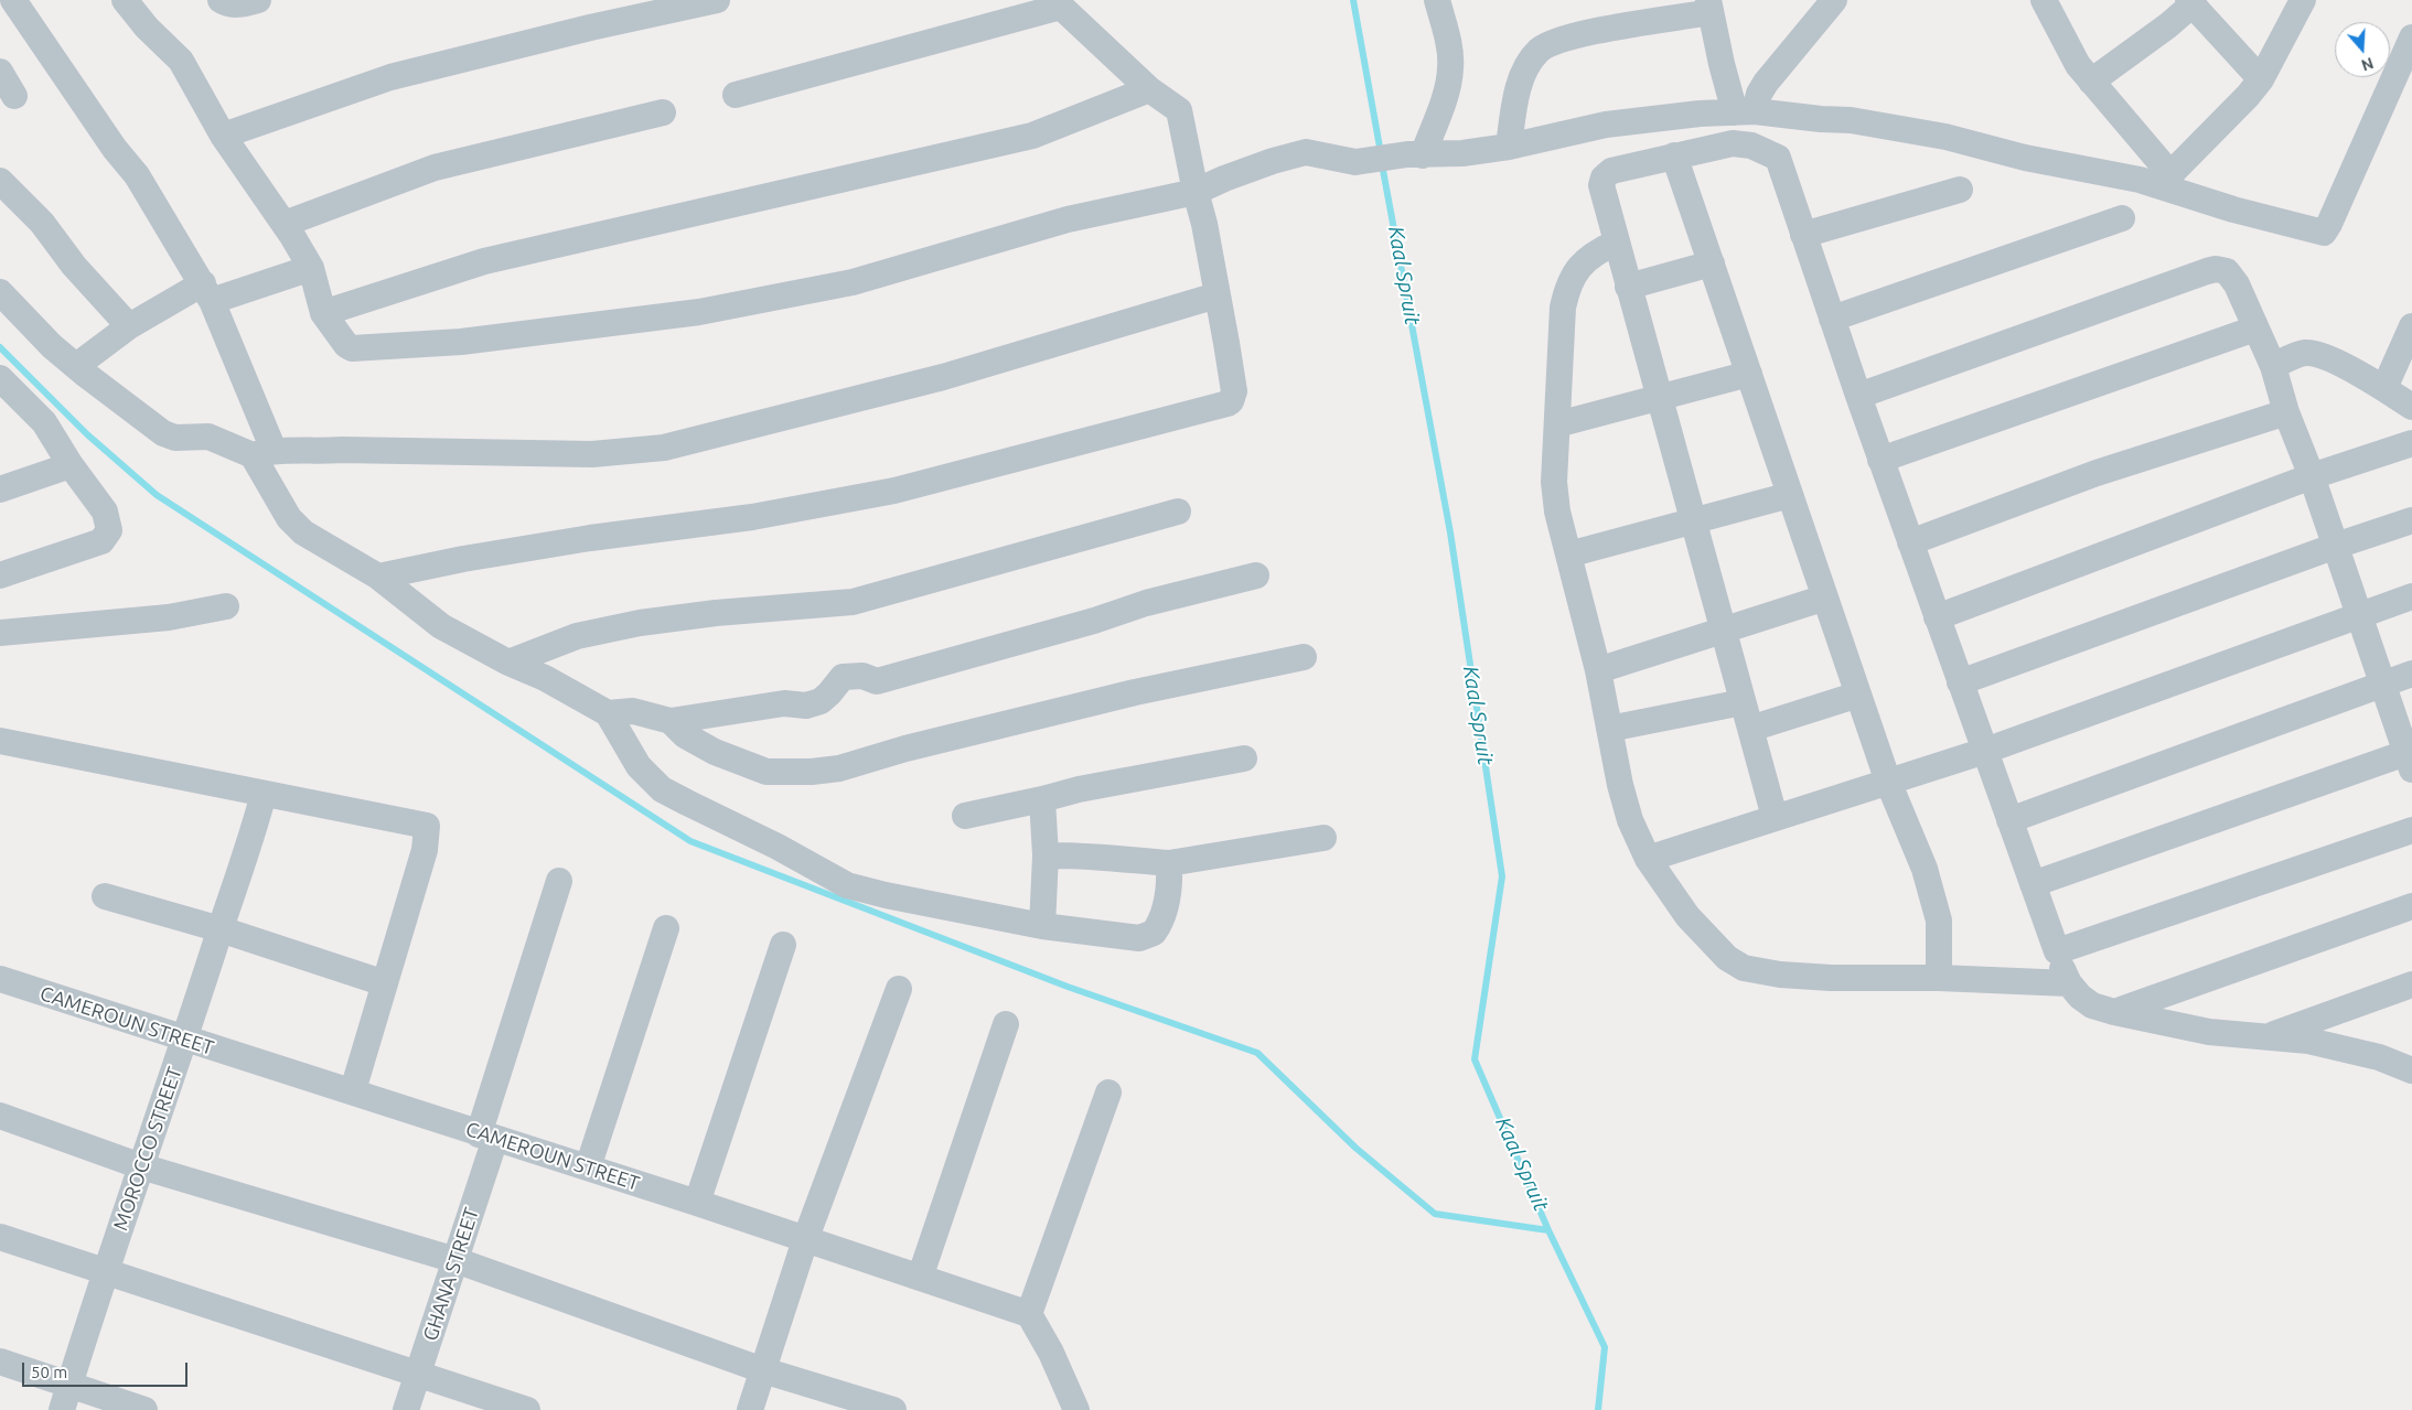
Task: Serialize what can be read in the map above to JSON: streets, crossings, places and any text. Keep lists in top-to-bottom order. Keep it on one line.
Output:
{"streets":{"street":["CAMEROUN STREET","MOROCCO STREET","GHANA STREET"]},"crossings":[["CAMEROUN STREET","MOROCCO STREET"],["CAMEROUN STREET","GHANA STREET"]],"water":["Kaal Spruit"],"scale_bar":"50 m","north":"bottom"}
